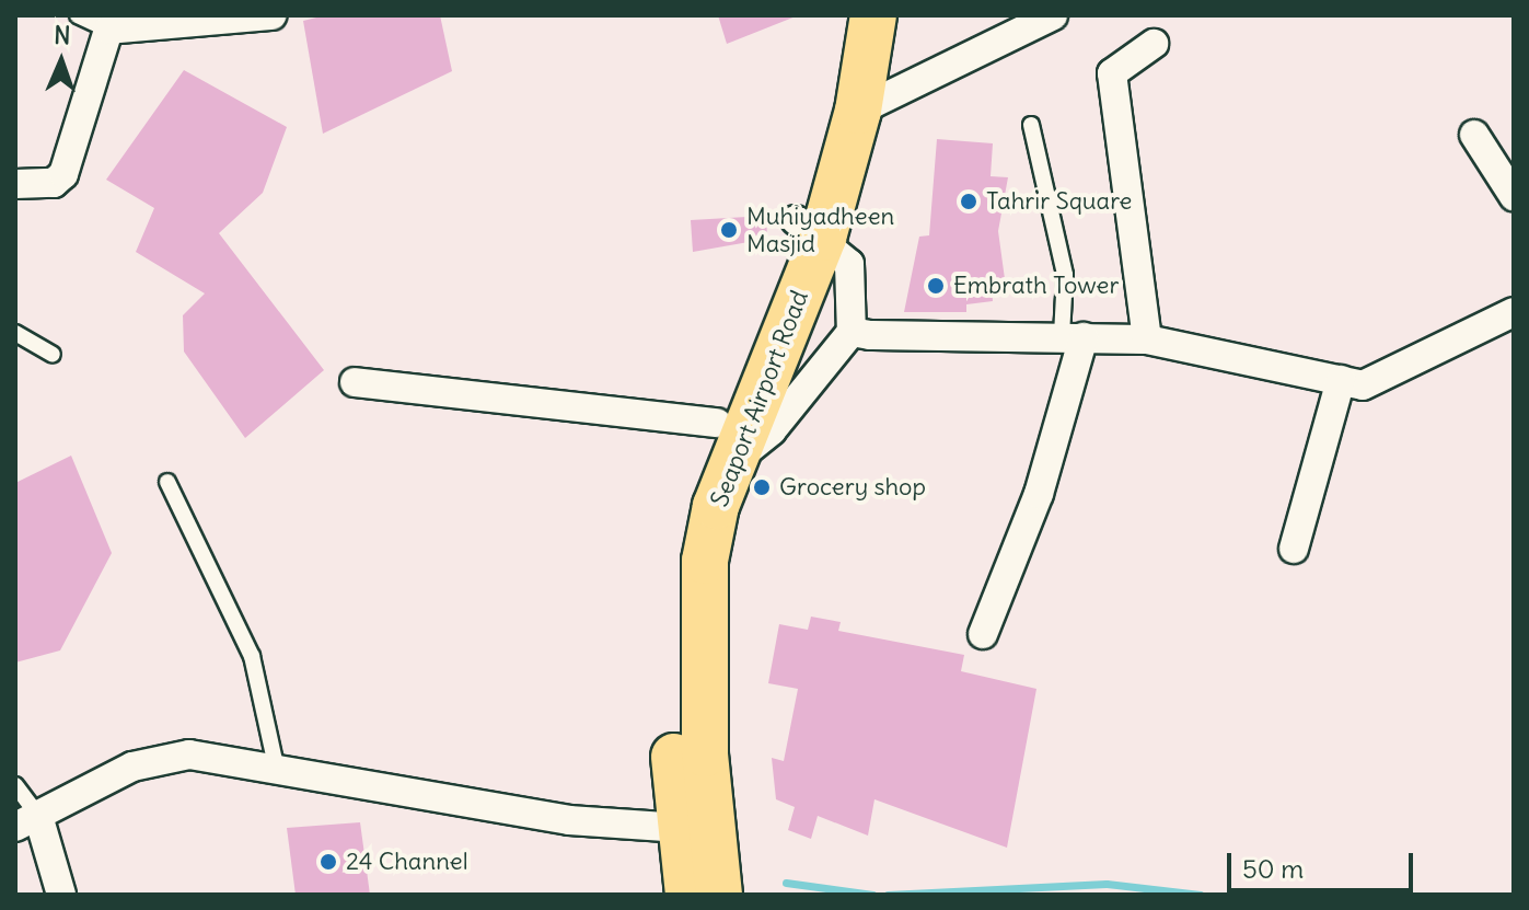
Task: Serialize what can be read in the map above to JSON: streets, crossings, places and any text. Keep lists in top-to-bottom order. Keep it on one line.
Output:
{"streets":{"main road":["Seaport Airport Road"]},"places":["Tahrir Square","Muhiyadheen Masjid","Embrath Tower","Grocery shop","24 Channel"],"scale_bar":"50 m","north":"top"}
